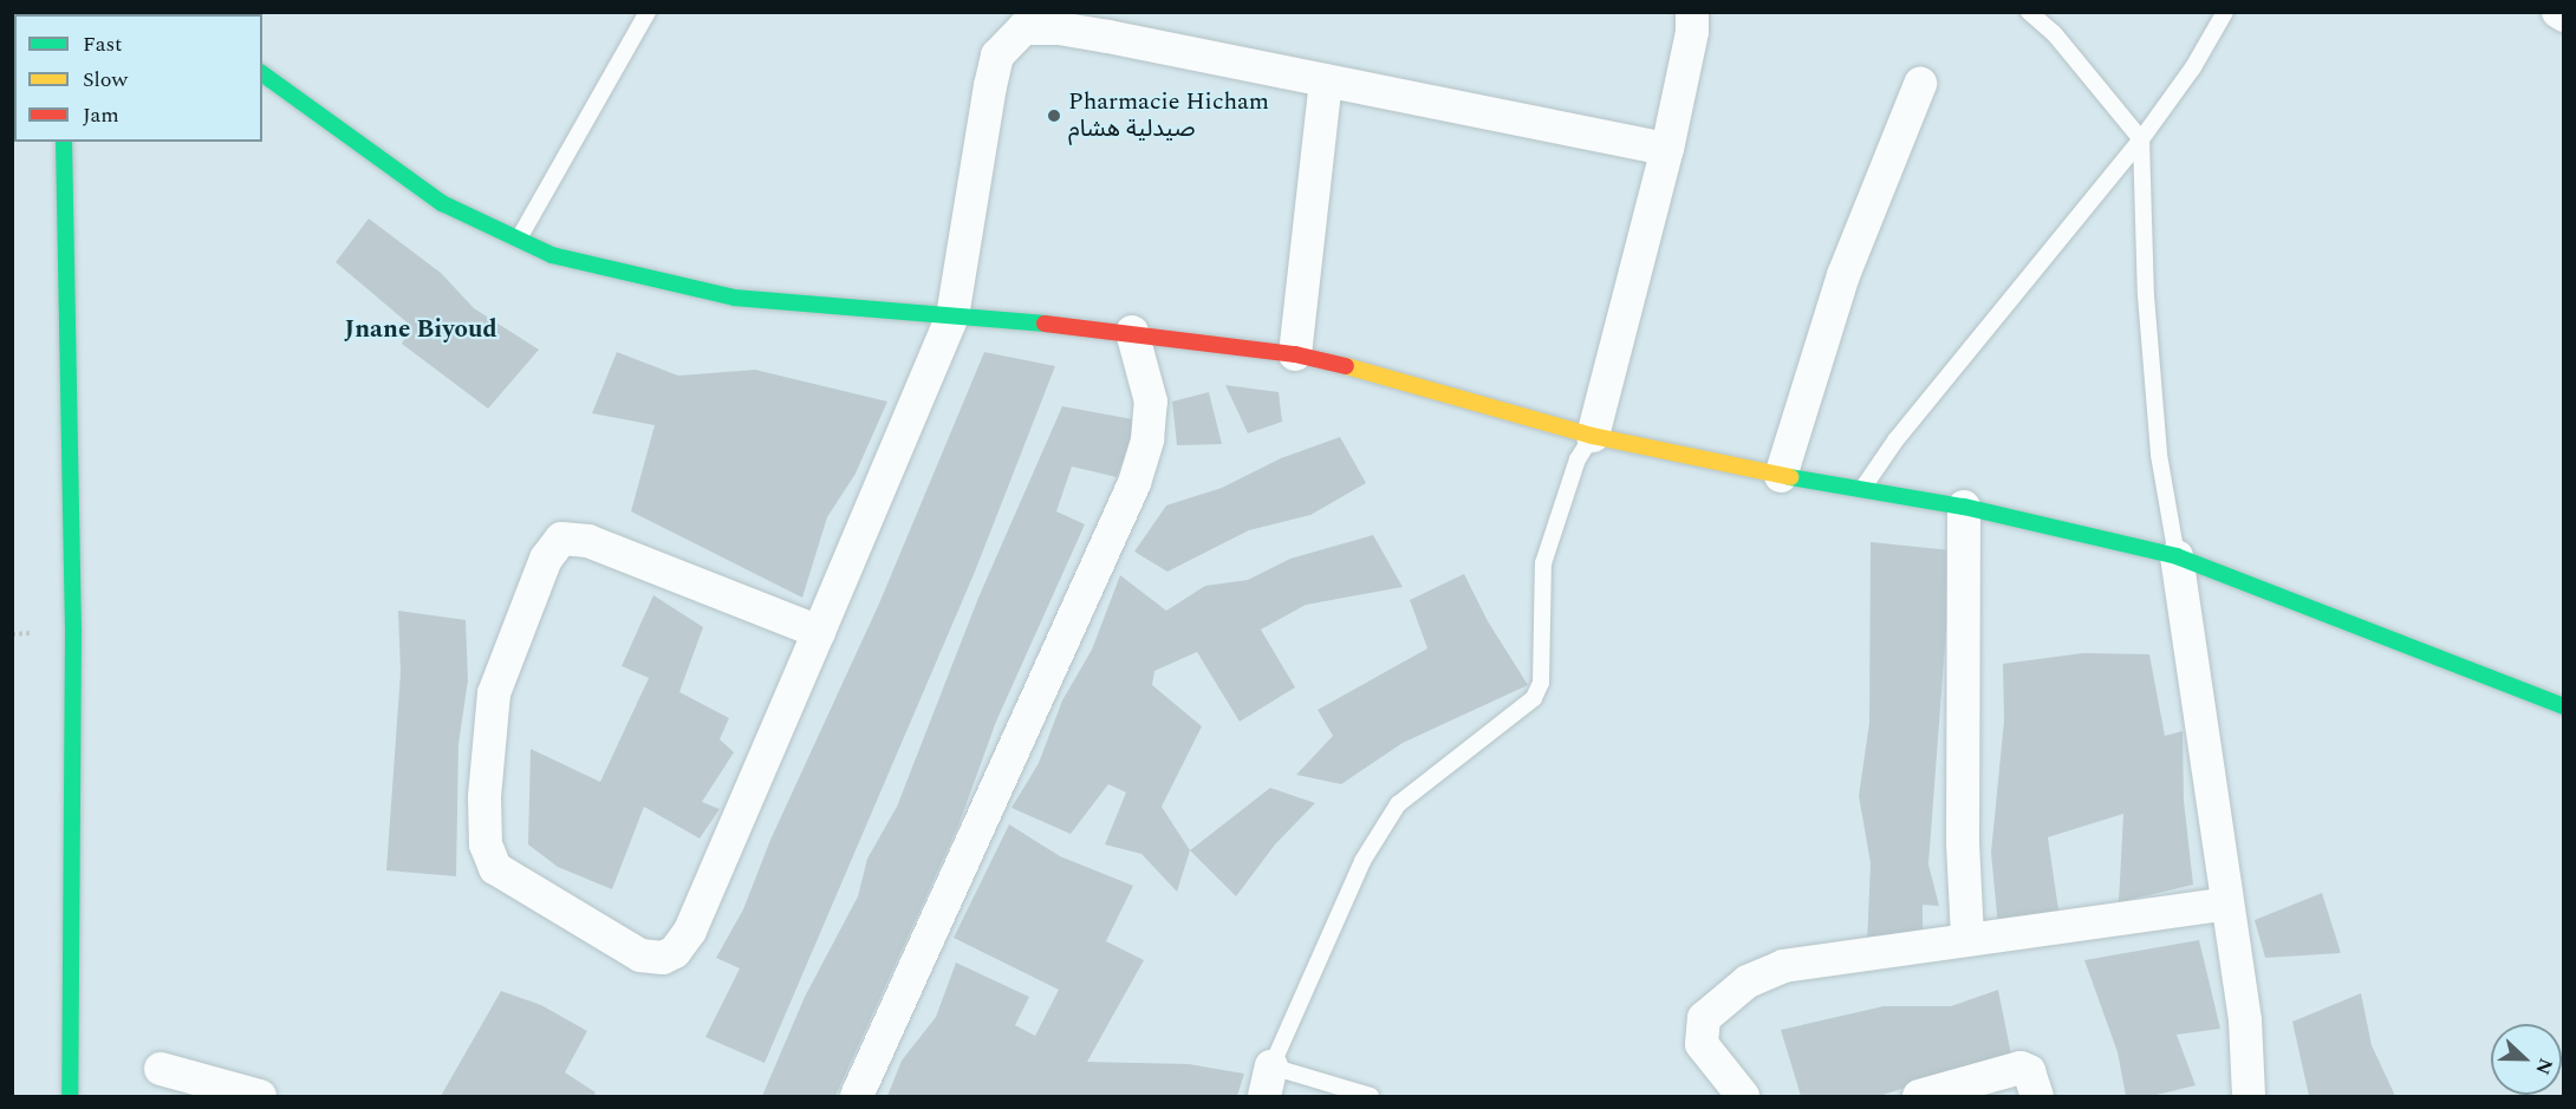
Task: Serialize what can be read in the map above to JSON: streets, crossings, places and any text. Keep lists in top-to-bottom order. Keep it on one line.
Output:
{"districts":["Jnane Biyoud"],"places":["Pharmacie Hicham صيدلية هشام"],"legend":["Fast","Slow","Jam"],"north":"right"}
